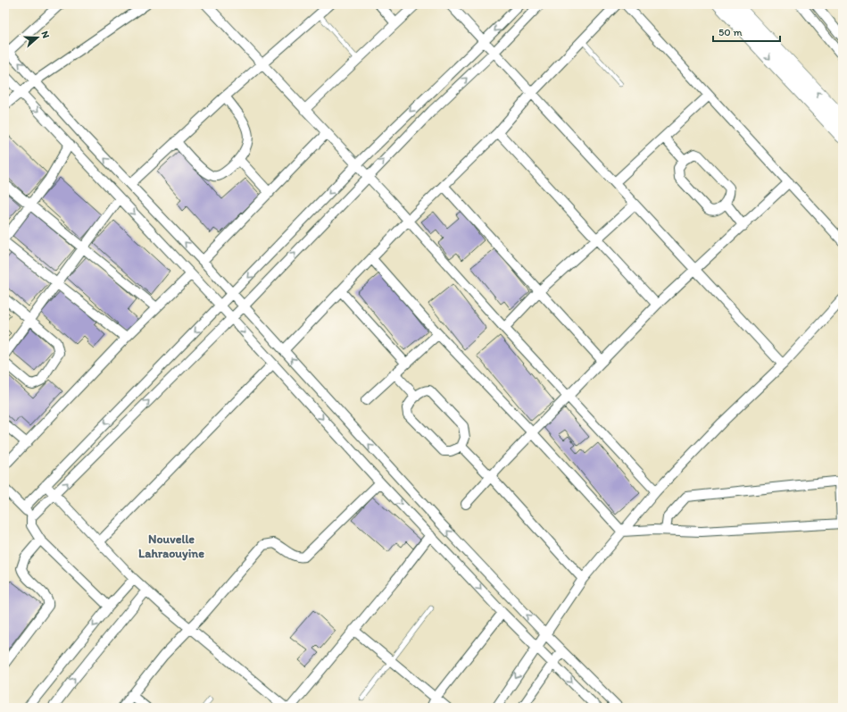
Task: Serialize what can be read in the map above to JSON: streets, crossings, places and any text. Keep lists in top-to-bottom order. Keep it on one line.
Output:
{"districts":["Nouvelle Lahraouyine"],"scale_bar":"50 m","north":"right"}
